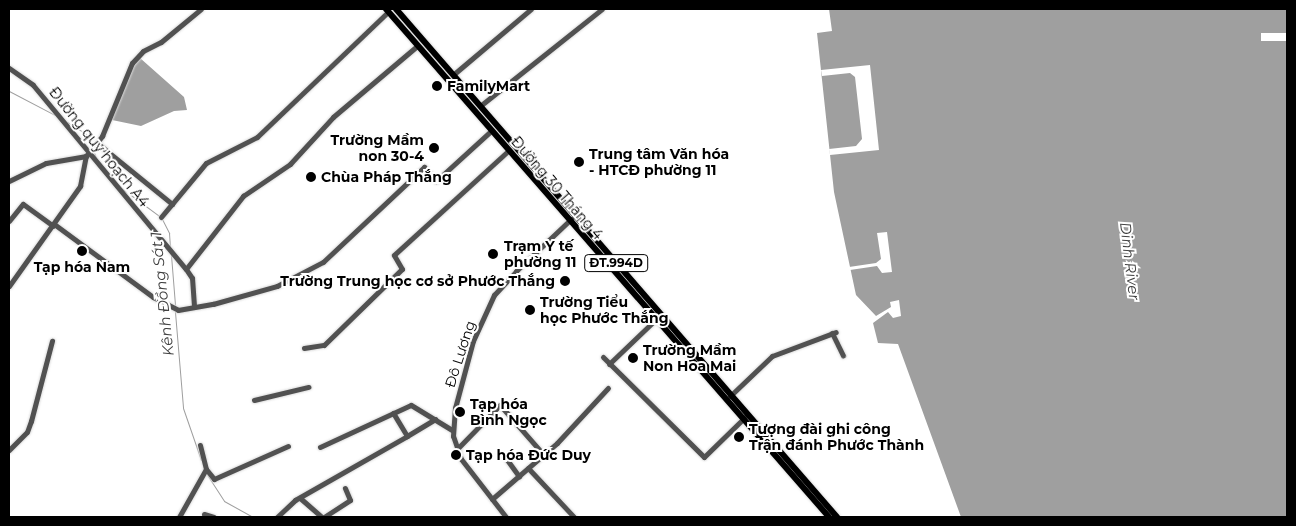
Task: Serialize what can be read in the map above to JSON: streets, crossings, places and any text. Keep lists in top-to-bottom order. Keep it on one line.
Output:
{"streets":{"main road":["Đường 30 Tháng 4","ĐT.994D"],"street":["Đường quy hoạch A4","Đô Lương"]},"crossings":[["Đường 30 Tháng 4","Đô Lương"]],"water":["Dinh River","Kênh Đồng Sát 1"],"places":["FamilyMart","Trường Mầm non 30-4","Trung tâm Văn hóa - HTCĐ phường 11","Chùa Pháp Thắng","Tạp hóa Nam","Trạm Y tế phường 11","Trường Trung học cơ sở Phước Thắng","Trường Tiểu học Phước Thắng","Trường Mầm Non Hoa Mai","Tạp hóa Bình Ngọc","Tượng đài ghi công Trận đánh Phước Thành","Tạp hóa Đức Duy"]}
